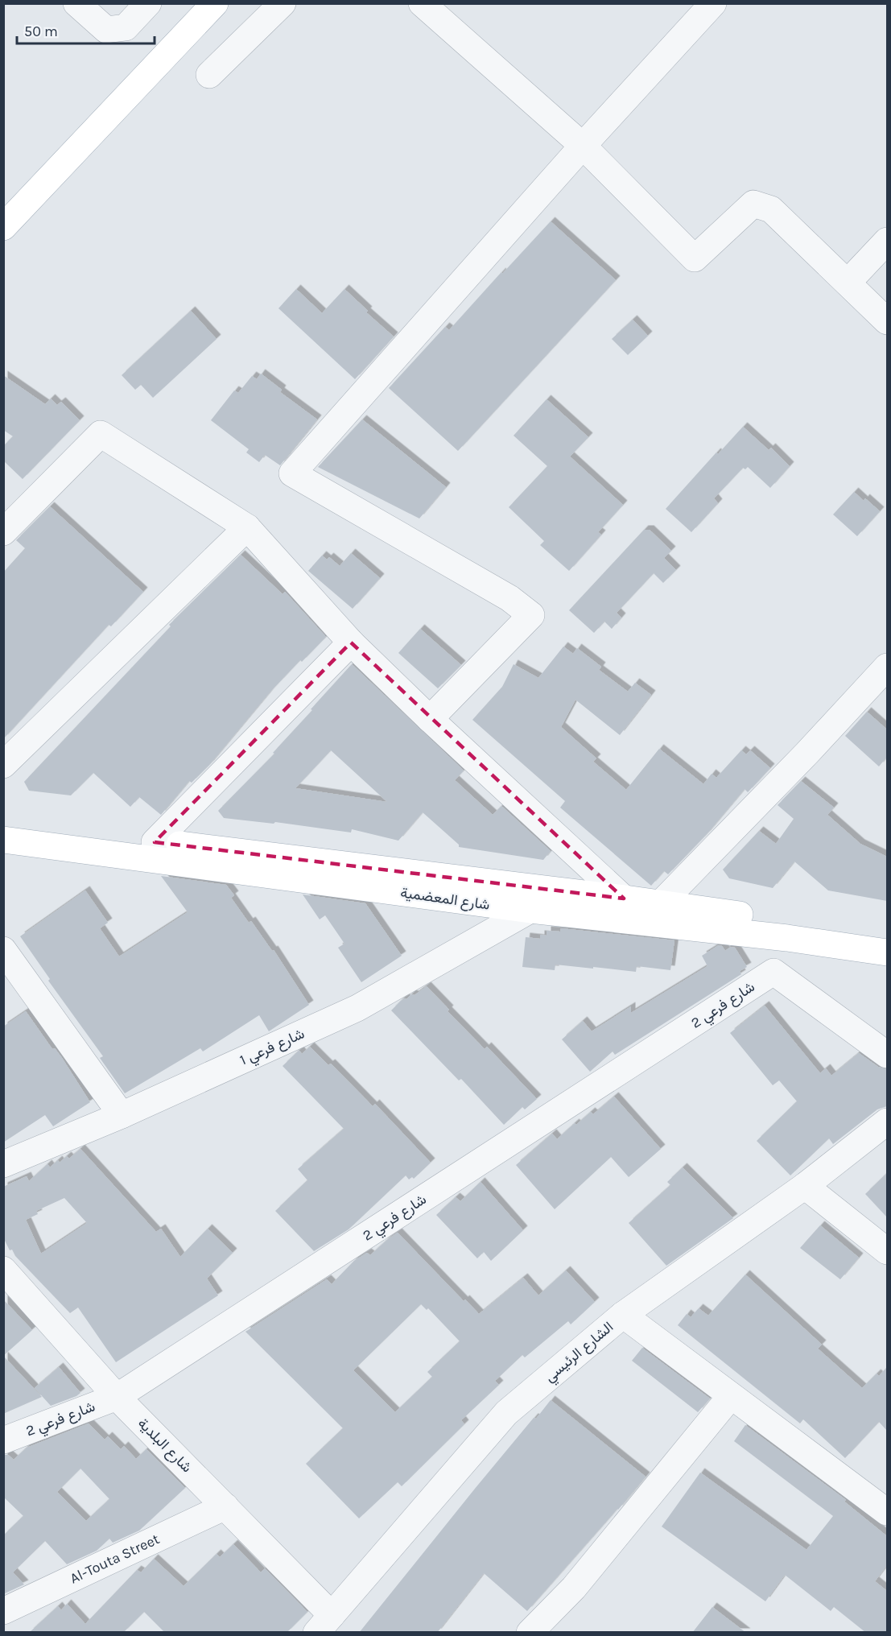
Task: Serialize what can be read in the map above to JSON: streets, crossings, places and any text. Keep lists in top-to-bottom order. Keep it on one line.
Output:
{"streets":{"main road":["شارع المعضمية"],"street":["شارع فرعي 2","شارع فرعي 1","الشارع الرئيسي","شارع البلدية","Al-Touta Street"]},"crossings":[["شارع المعضمية","شارع فرعي 1"],["شارع فرعي 2","شارع البلدية"],["الشارع الرئيسي","شارع البلدية"],["شارع البلدية","Al-Touta Street"]],"scale_bar":"50 m"}
